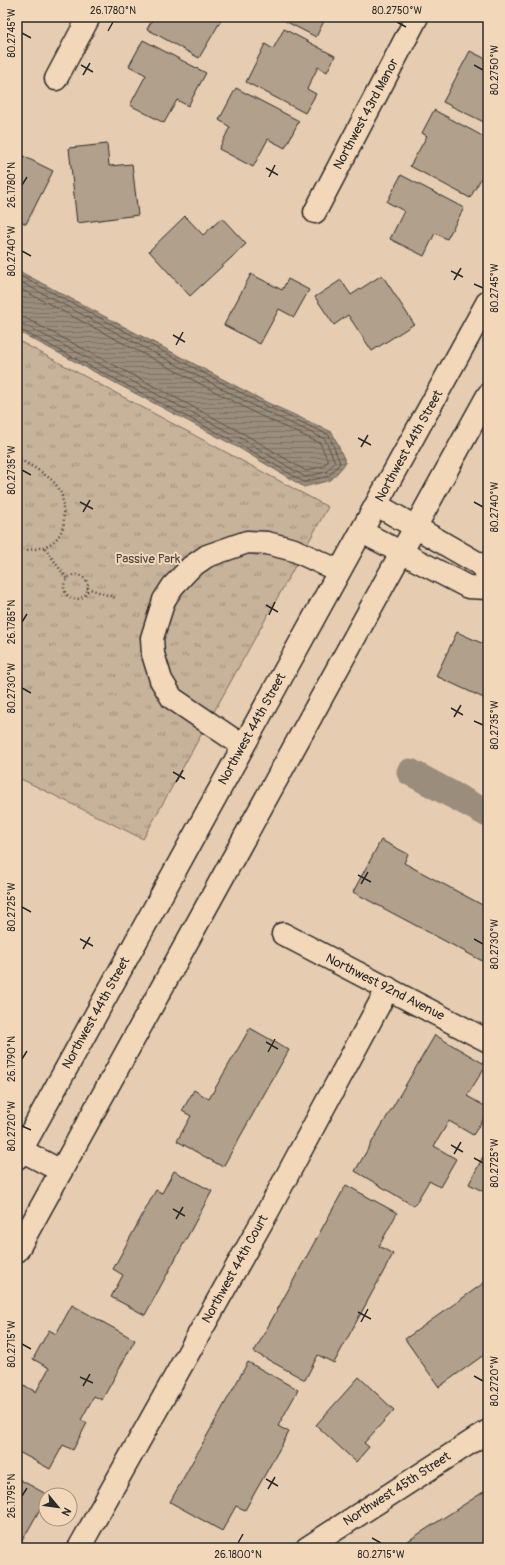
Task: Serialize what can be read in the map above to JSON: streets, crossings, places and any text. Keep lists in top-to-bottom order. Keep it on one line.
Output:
{"streets":{"street":["Northwest 43rd Manor","Northwest 44th Street","Northwest 92nd Avenue","Northwest 44th Court","Northwest 45th Street"]},"crossings":[["Northwest 92nd Avenue","Northwest 44th Court"]],"parks":["Passive Park"],"north":"bottom right","coordinates":["26.1780°N","80.2750°W","80.2745°W","80.2740°W","80.2735°W","26.1785°N","80.2730°W","80.2725°W","26.1790°N","80.2720°W","80.2715°W","26.1795°N","26.1800°N"]}
